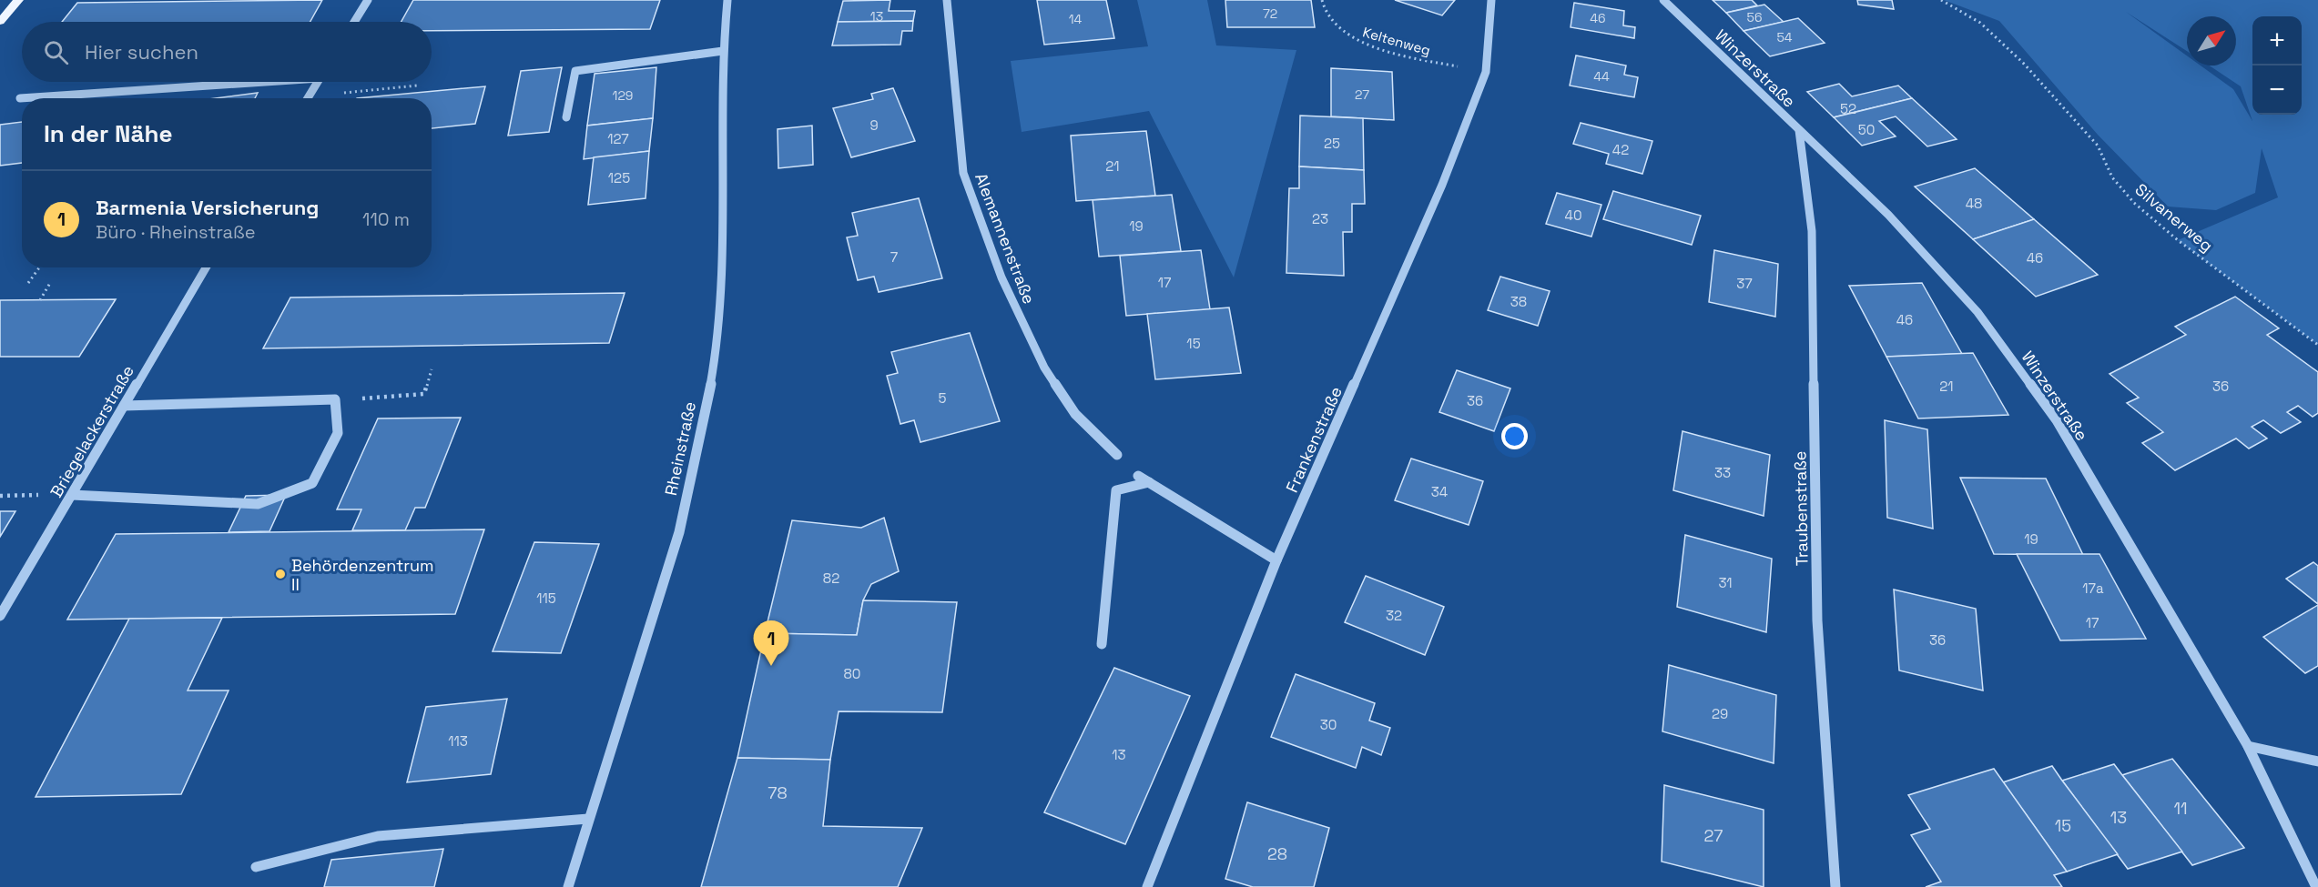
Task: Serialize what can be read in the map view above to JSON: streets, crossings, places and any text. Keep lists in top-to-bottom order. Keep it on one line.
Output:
{"streets":{"street":["Winzerstraße","Alemannenstraße","Briegelackerstraße","Frankenstraße","Rheinstraße","Traubenstraße"],"path":["Keltenweg","Silvanerweg"]},"crossings":[["Keltenweg","Frankenstraße"],["Winzerstraße","Traubenstraße"]],"places":["Behördenzentrum II"],"house_numbers":["72","13","56","46","14","54","44","27","129","52","9","50","127","25","42","21","125","48","40","23","19","7","46","17","37","38","46","15","21","36","5","36","33","34","19","82","31","17a","115","32","17","36","80","29","30","113","13","78","11","13","15","27","28"],"north":"top right","page":{"map_buttons":["+","−"],"search":"Hier suchen","heading":"In der Nähe","list":[{"mark":"1","name":"Barmenia Versicherung","note":"Büro · Rheinstraße","value":"110 m"}],"pins":"1"}}
